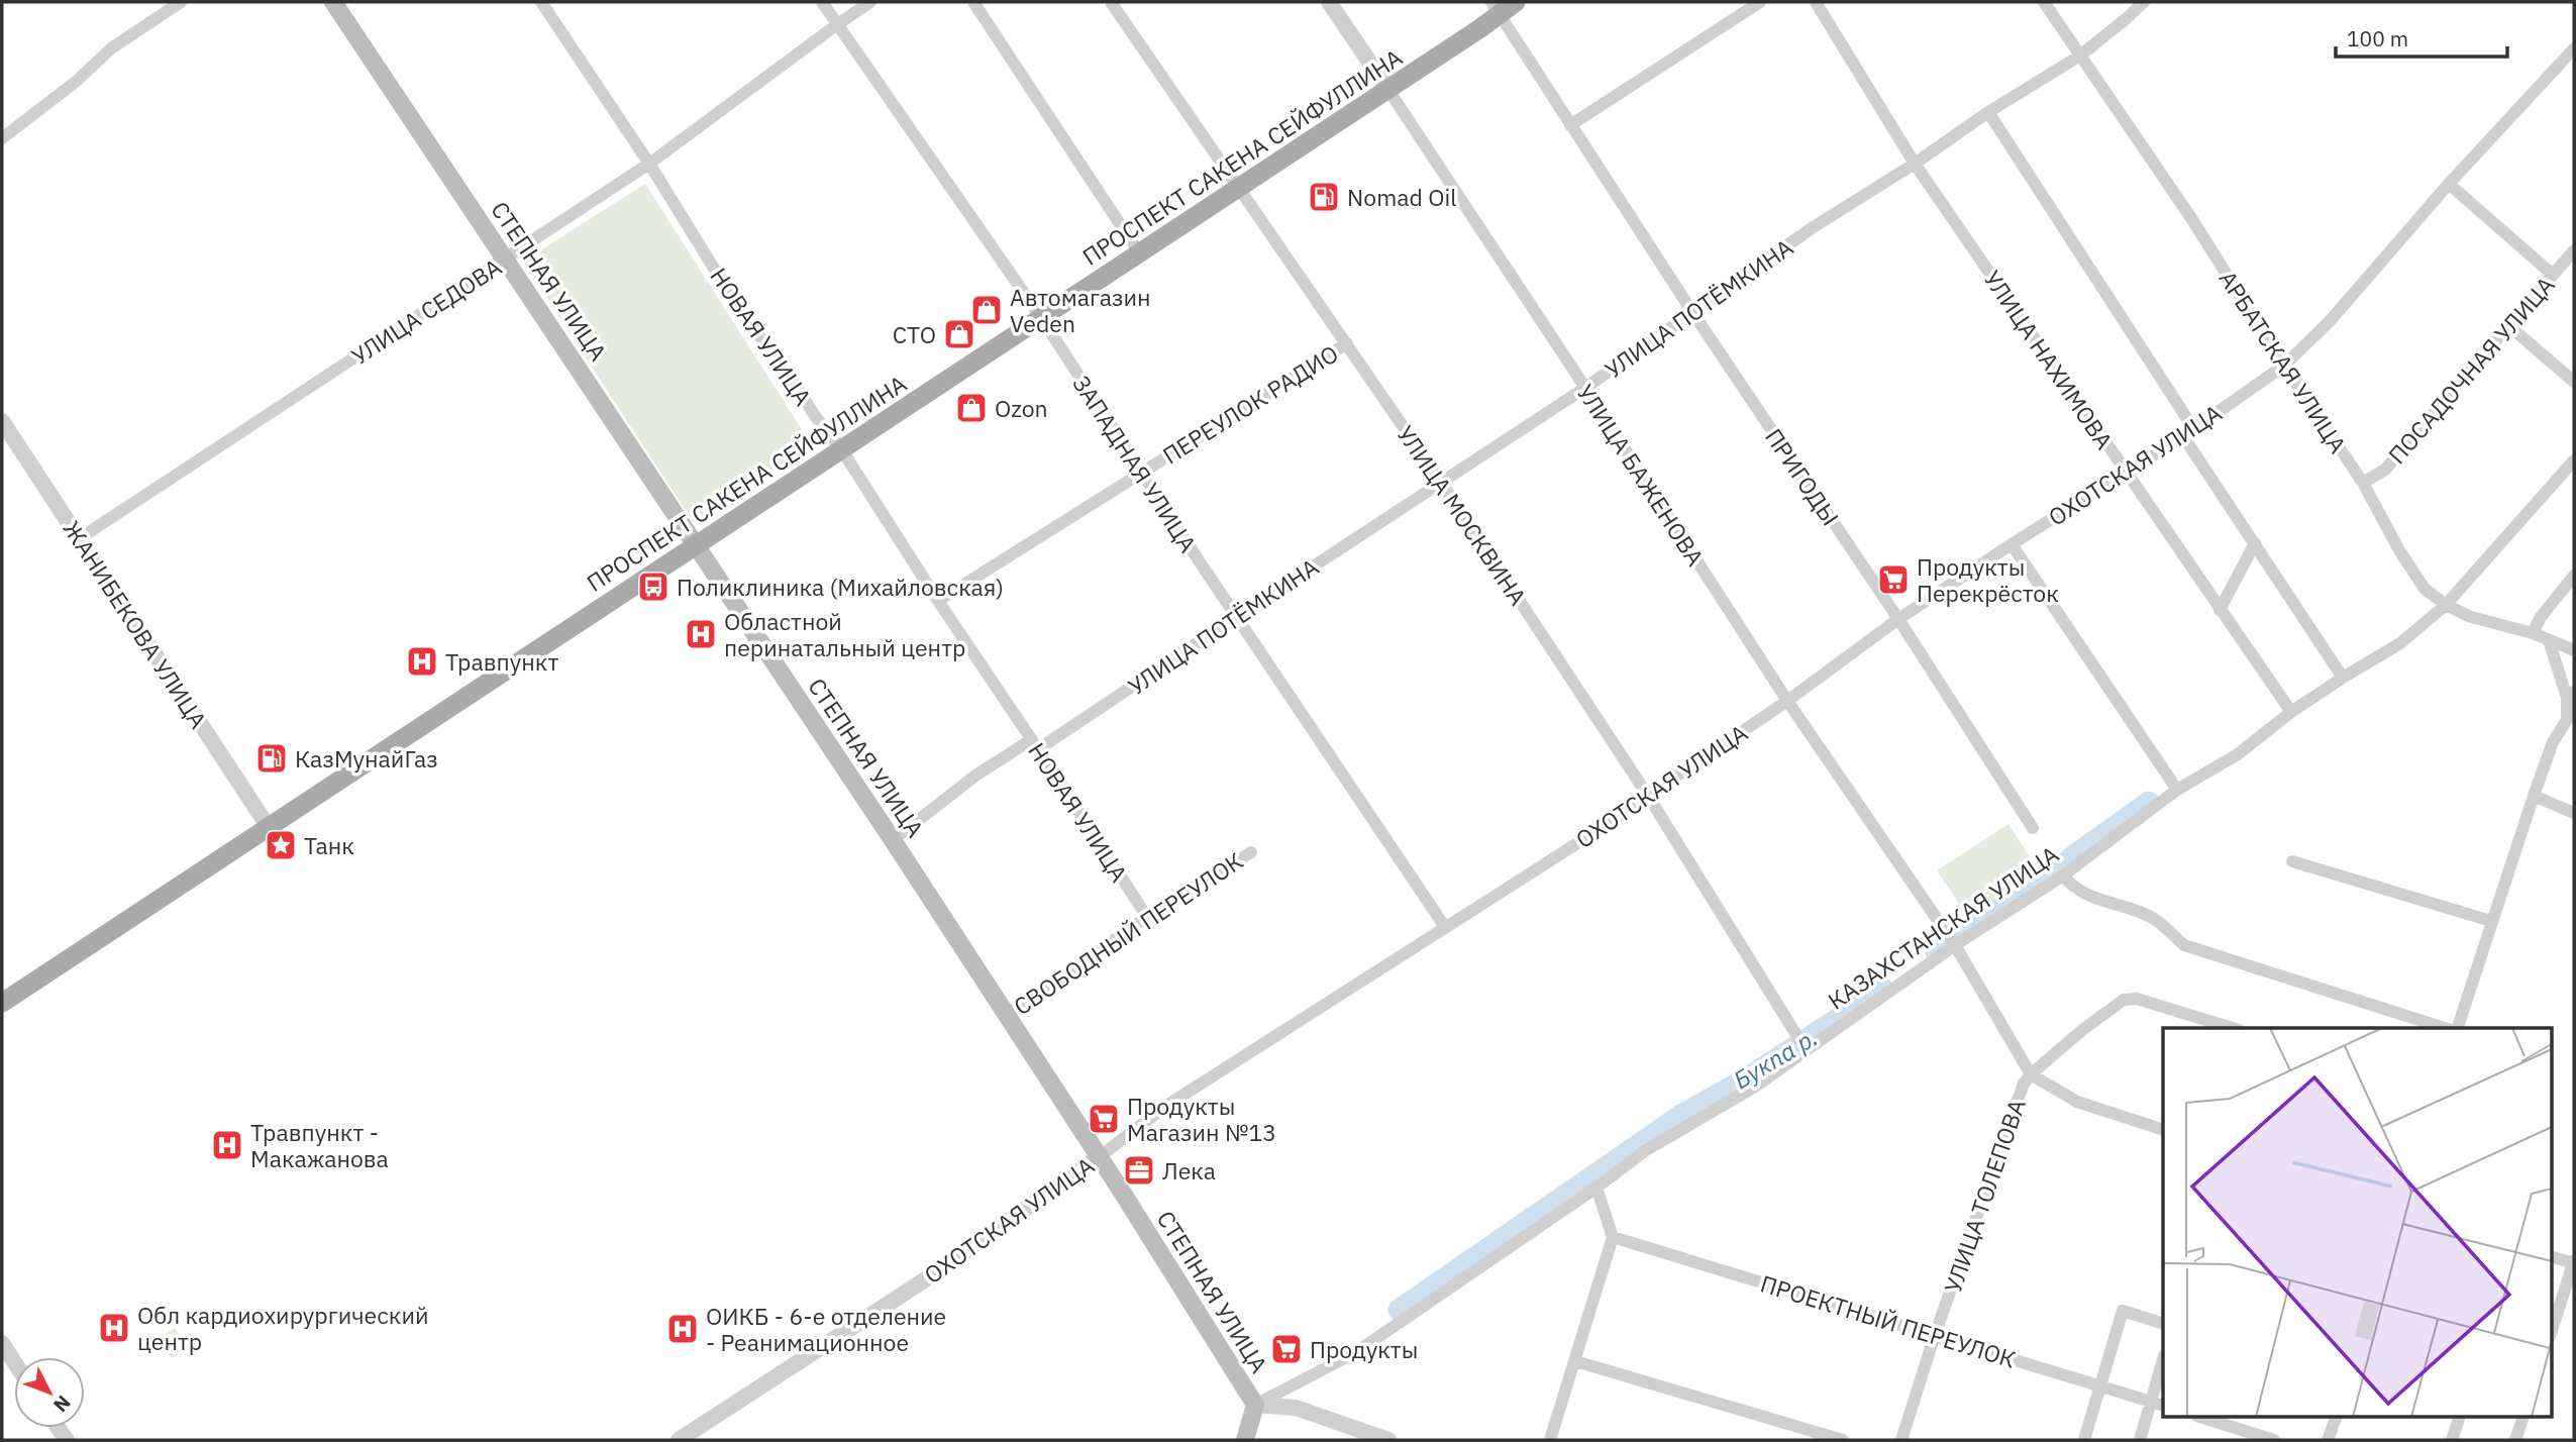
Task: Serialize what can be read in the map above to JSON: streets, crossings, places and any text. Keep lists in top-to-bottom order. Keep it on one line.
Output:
{"streets":{"main road":["ПРОСПЕКТ САКЕНА СЕЙФУЛЛИНА","СТЕПНАЯ УЛИЦА"],"street":["УЛИЦА ПОТЁМКИНА","УЛИЦА СЕДОВА","НОВАЯ УЛИЦА","УЛИЦА НАХИМОВА","АРБАТСКАЯ УЛИЦА","ПОСАДОЧНАЯ УЛИЦА","ПЕРЕУЛОК РАДИО","ЗАПАДНАЯ УЛИЦА","ОХОТСКАЯ УЛИЦА","УЛИЦА БАЖЕНОВА","ПРИГОДЫ","УЛИЦА МОСКВИНА","ЖАНИБЕКОВА УЛИЦА","КАЗАХСТАНСКАЯ УЛИЦА","СВОБОДНЫЙ ПЕРЕУЛОК","УЛИЦА ТОЛЕПОВА","ПРОЕКТНЫЙ ПЕРЕУЛОК"]},"crossings":[["ПРОСПЕКТ САКЕНА СЕЙФУЛЛИНА","СТЕПНАЯ УЛИЦА"],["ПРОСПЕКТ САКЕНА СЕЙФУЛЛИНА","НОВАЯ УЛИЦА"],["ПРОСПЕКТ САКЕНА СЕЙФУЛЛИНА","ЗАПАДНАЯ УЛИЦА"],["ПРОСПЕКТ САКЕНА СЕЙФУЛЛИНА","УЛИЦА БАЖЕНОВА"],["ПРОСПЕКТ САКЕНА СЕЙФУЛЛИНА","ПРИГОДЫ"],["ПРОСПЕКТ САКЕНА СЕЙФУЛЛИНА","УЛИЦА МОСКВИНА"],["ПРОСПЕКТ САКЕНА СЕЙФУЛЛИНА","ЖАНИБЕКОВА УЛИЦА"],["СТЕПНАЯ УЛИЦА","УЛИЦА ПОТЁМКИНА"],["СТЕПНАЯ УЛИЦА","УЛИЦА СЕДОВА"],["СТЕПНАЯ УЛИЦА","ОХОТСКАЯ УЛИЦА"],["СТЕПНАЯ УЛИЦА","КАЗАХСТАНСКАЯ УЛИЦА"],["СТЕПНАЯ УЛИЦА","СВОБОДНЫЙ ПЕРЕУЛОК"],["УЛИЦА ПОТЁМКИНА","НОВАЯ УЛИЦА"],["УЛИЦА ПОТЁМКИНА","УЛИЦА НАХИМОВА"],["УЛИЦА ПОТЁМКИНА","АРБАТСКАЯ УЛИЦА"],["УЛИЦА ПОТЁМКИНА","ЗАПАДНАЯ УЛИЦА"],["УЛИЦА ПОТЁМКИНА","УЛИЦА БАЖЕНОВА"],["УЛИЦА ПОТЁМКИНА","ПРИГОДЫ"],["УЛИЦА ПОТЁМКИНА","УЛИЦА МОСКВИНА"],["УЛИЦА СЕДОВА","НОВАЯ УЛИЦА"],["УЛИЦА СЕДОВА","ЗАПАДНАЯ УЛИЦА"],["УЛИЦА СЕДОВА","ЖАНИБЕКОВА УЛИЦА"],["НОВАЯ УЛИЦА","ПЕРЕУЛОК РАДИО"],["НОВАЯ УЛИЦА","СВОБОДНЫЙ ПЕРЕУЛОК"],["УЛИЦА НАХИМОВА","ОХОТСКАЯ УЛИЦА"],["УЛИЦА НАХИМОВА","КАЗАХСТАНСКАЯ УЛИЦА"],["АРБАТСКАЯ УЛИЦА","ПОСАДОЧНАЯ УЛИЦА"],["АРБАТСКАЯ УЛИЦА","ОХОТСКАЯ УЛИЦА"],["АРБАТСКАЯ УЛИЦА","КАЗАХСТАНСКАЯ УЛИЦА"],["ПЕРЕУЛОК РАДИО","ЗАПАДНАЯ УЛИЦА"],["ПЕРЕУЛОК РАДИО","УЛИЦА МОСКВИНА"],["ЗАПАДНАЯ УЛИЦА","ОХОТСКАЯ УЛИЦА"],["ОХОТСКАЯ УЛИЦА","УЛИЦА БАЖЕНОВА"],["ОХОТСКАЯ УЛИЦА","ПРИГОДЫ"],["ОХОТСКАЯ УЛИЦА","УЛИЦА МОСКВИНА"],["УЛИЦА БАЖЕНОВА","КАЗАХСТАНСКАЯ УЛИЦА"],["УЛИЦА БАЖЕНОВА","УЛИЦА ТОЛЕПОВА"],["УЛИЦА ТОЛЕПОВА","ПРОЕКТНЫЙ ПЕРЕУЛОК"]],"water":["Букпа р."],"places":{"fuel station":["Nomad Oil","КазМунайГаз"],"shop":["Автомагазин Veden","СТО","Ozon"],"supermarket":["Продукты Перекрёсток","Продукты Магазин №13","Продукты"],"bus stop":["Поликлиника (Михайловская)"],"hospital":["Областной перинатальный центр","Травпункт","Травпункт - Макажанова","Обл кардиохирургический центр","ОИКБ - 6-е отделение - Реанимационное"],"place":["Танк"],"office":["Лека"]},"scale_bar":"100 m","north":"bottom right"}
